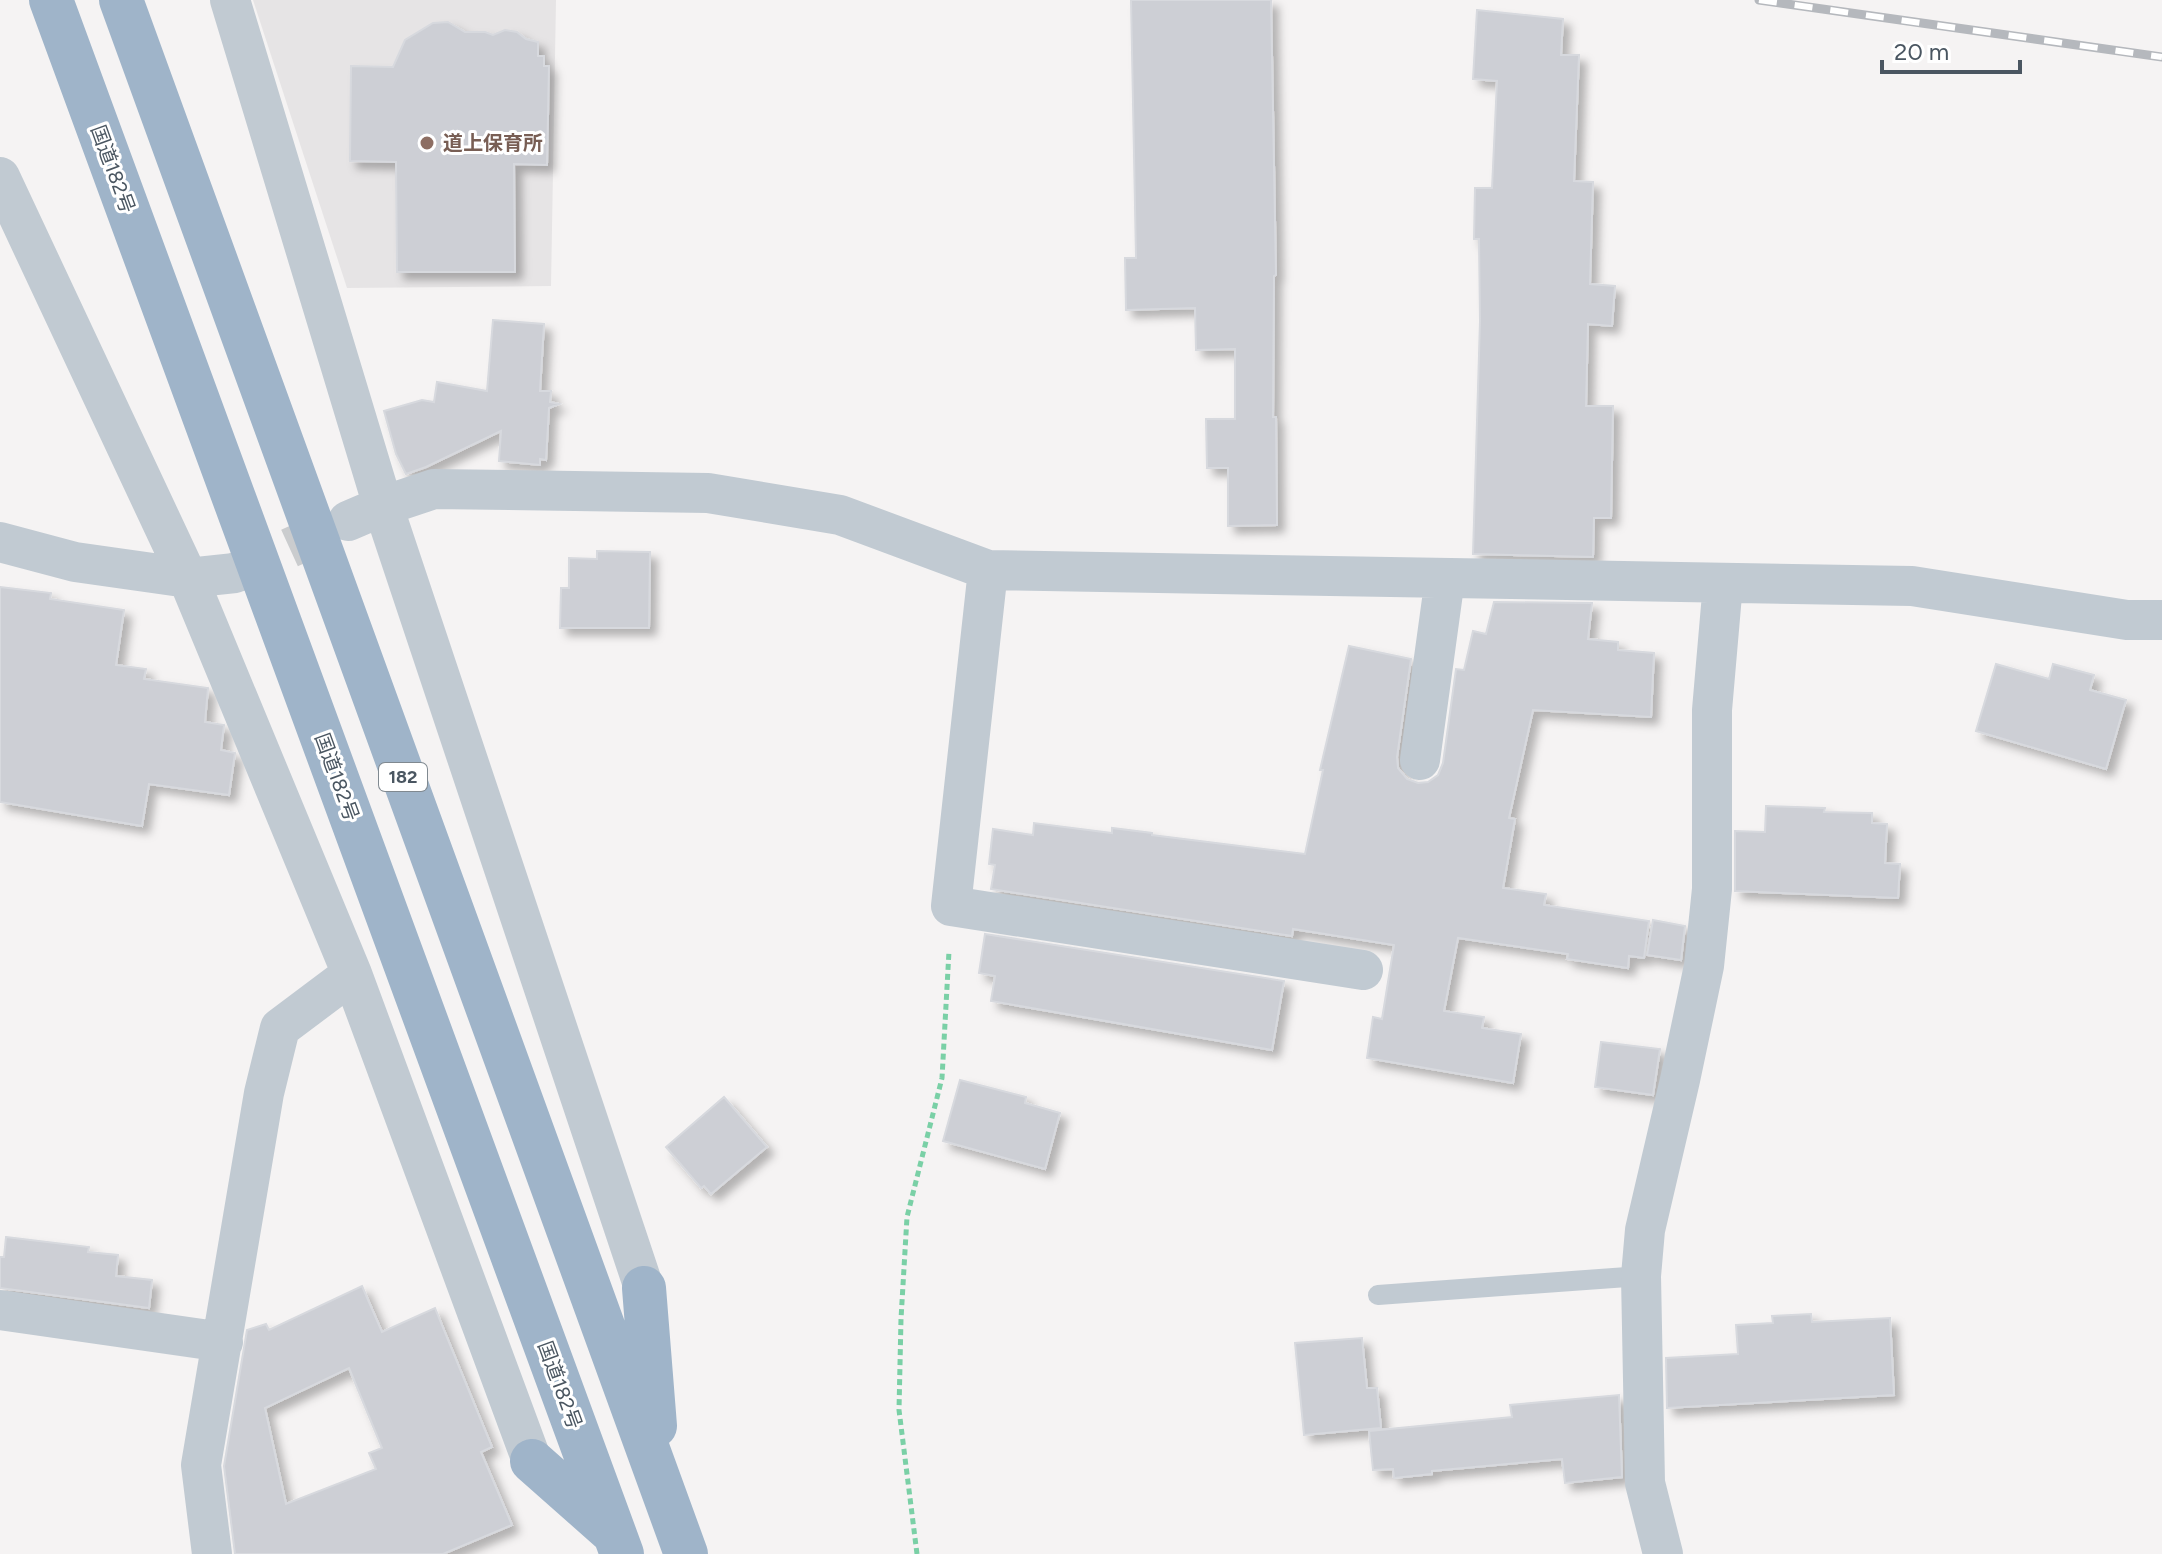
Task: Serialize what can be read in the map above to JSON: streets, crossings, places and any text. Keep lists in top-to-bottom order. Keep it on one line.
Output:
{"streets":{"highway":["国道182号","182"]},"places":["道上保育所"],"scale_bar":"20 m"}
